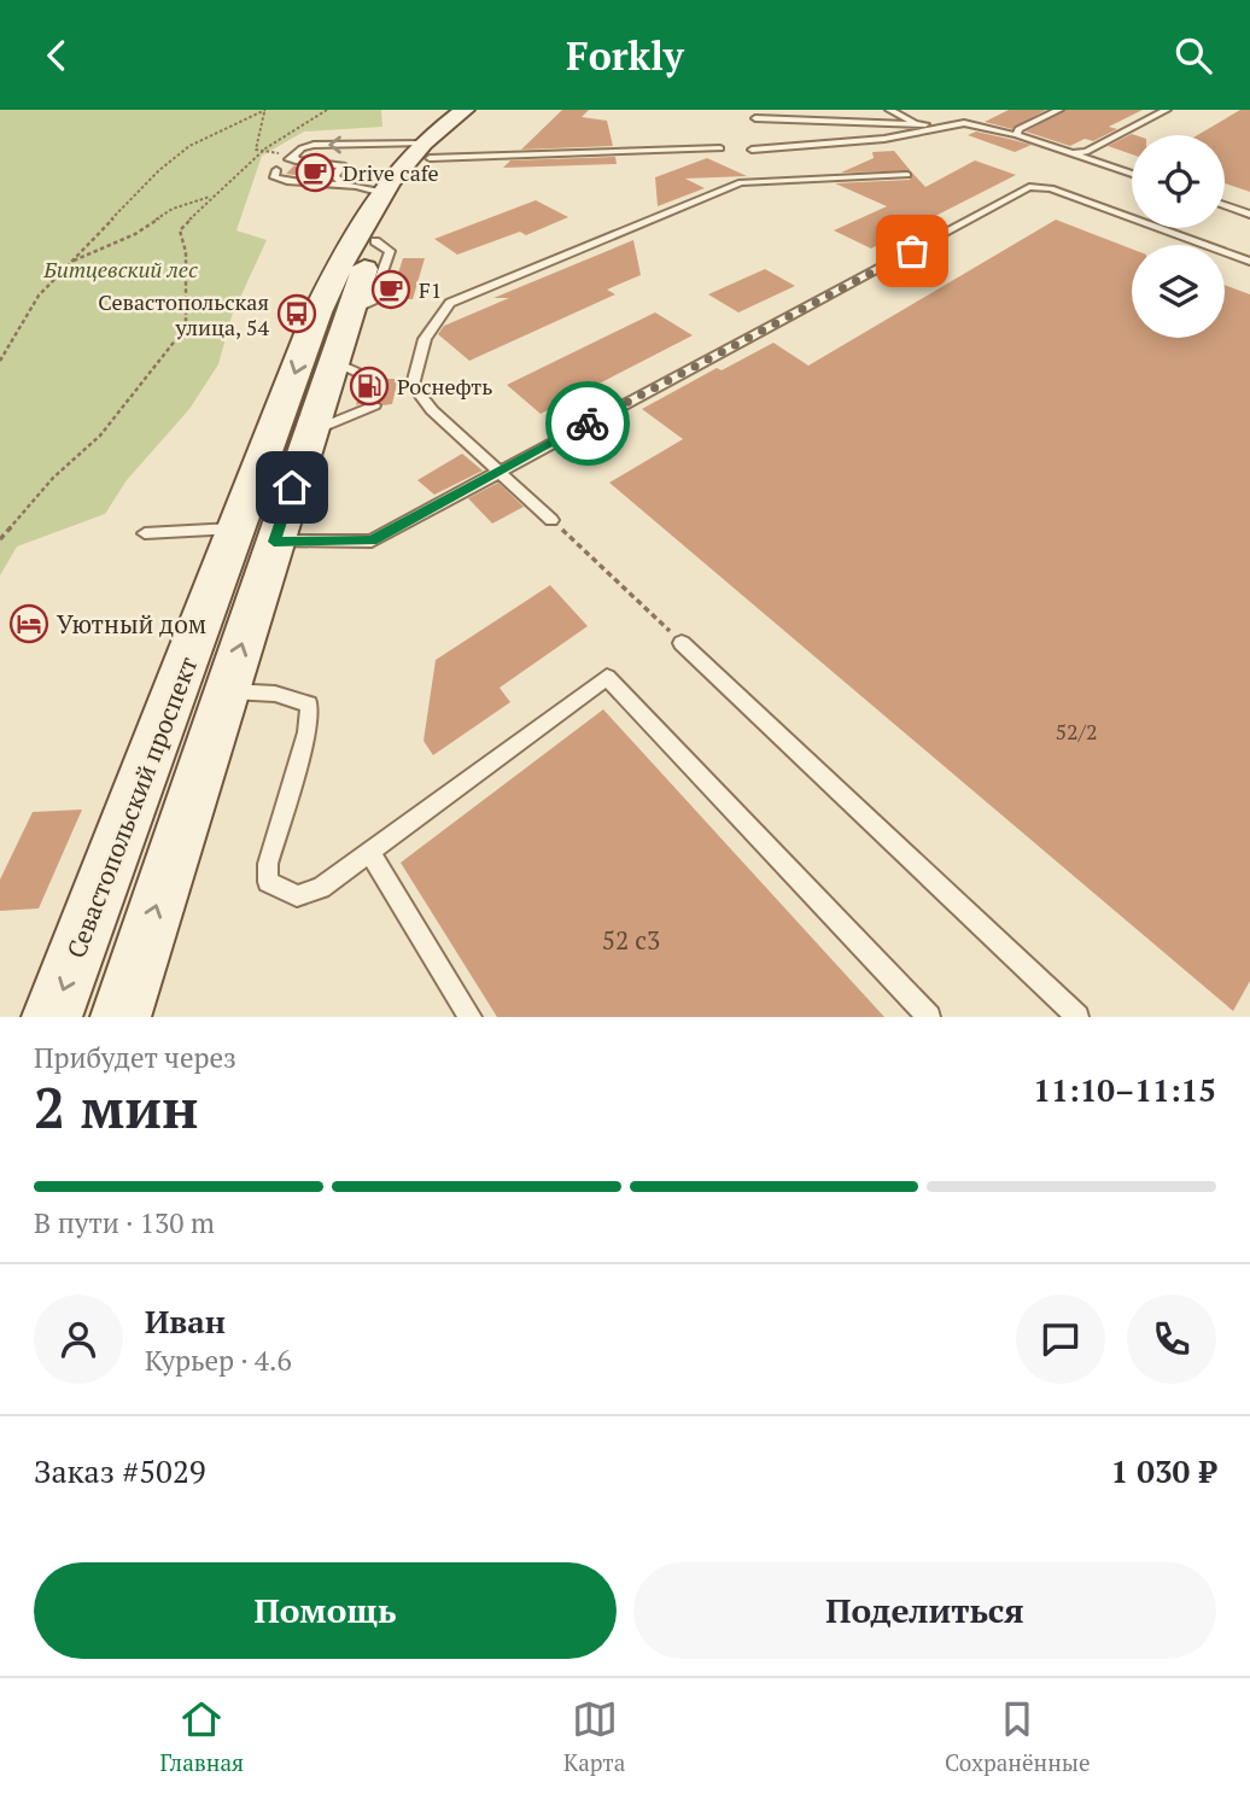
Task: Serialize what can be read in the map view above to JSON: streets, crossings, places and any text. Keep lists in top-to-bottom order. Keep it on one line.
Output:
{"streets":{"main road":["Севастопольский проспект"]},"parks":["Битцевский лес"],"places":{"cafe":["Drive cafe","F1"],"bus stop":["Севастопольская улица, 54"],"fuel station":["Роснефть"],"hotel":["Уютный дом"]},"house_numbers":["52/2","52 с3"],"page":{"header":"Forkly","heading":["2 мин","Прибудет через","11:10–11:15"],"panel":["Иван","Курьер · 4.6","Заказ #5029","1 030 ₽"],"bar":"В пути · 130 m","buttons":["Помощь","Поделиться"],"tabs":["Главная","Карта","Сохранённые"]}}
